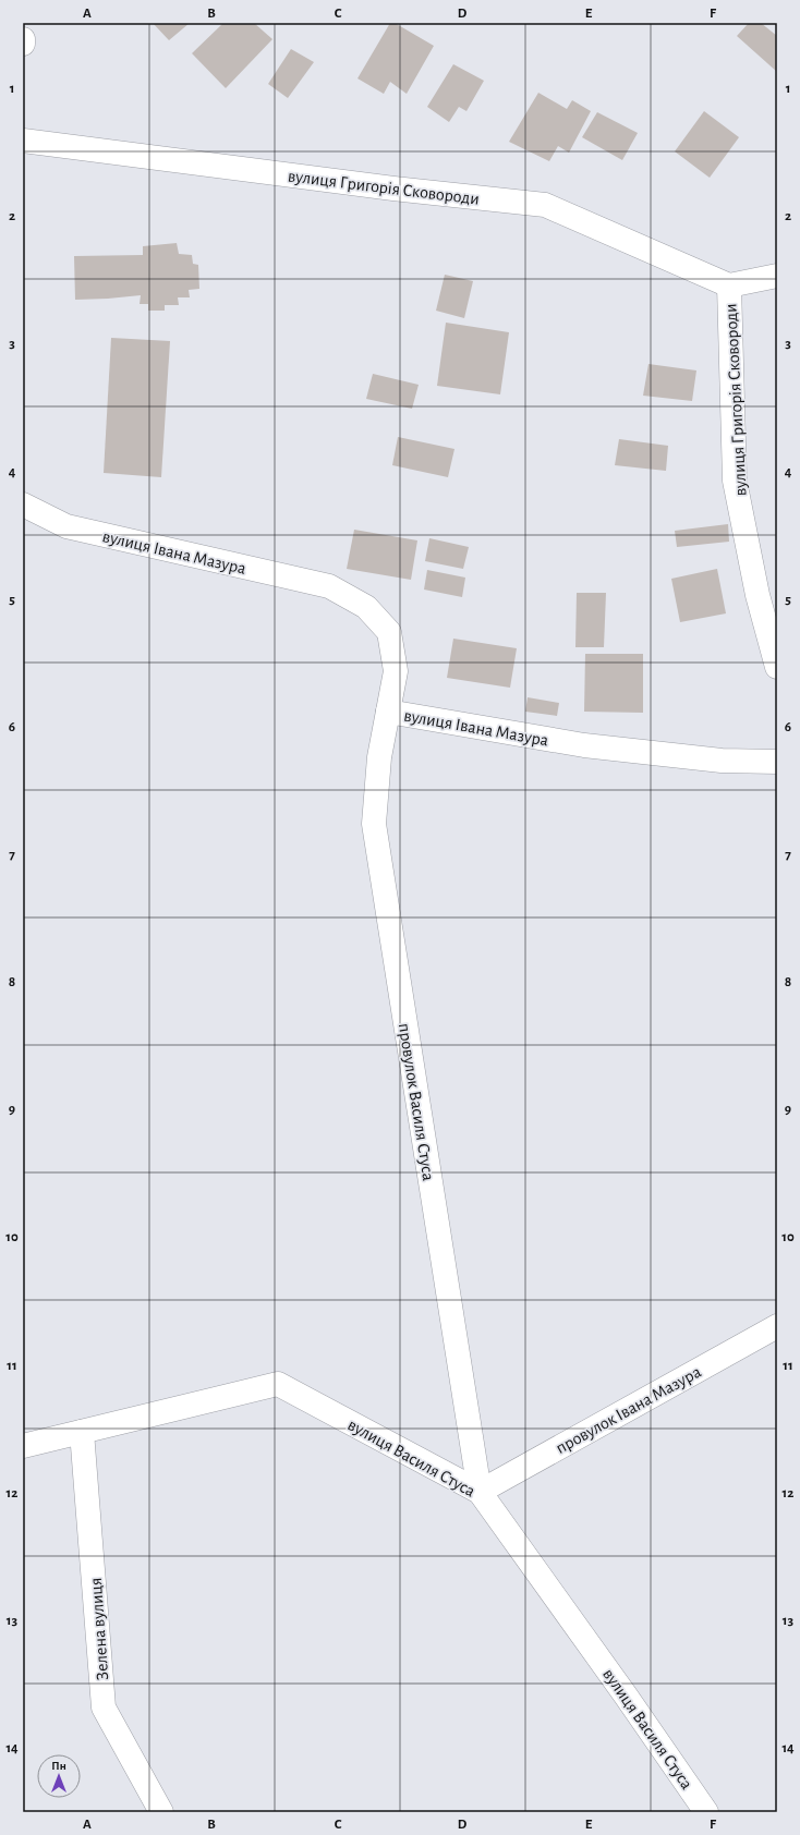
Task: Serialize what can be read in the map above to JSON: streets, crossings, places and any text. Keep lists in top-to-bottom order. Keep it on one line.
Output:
{"streets":{"street":["вулиця Григорія Сковороди","вулиця Івана Мазура","провулок Василя Стуса","провулок Івана Мазура","вулиця Василя Стуса","Зелена вулиця"]},"crossings":[["вулиця Івана Мазура","провулок Василя Стуса"],["провулок Василя Стуса","провулок Івана Мазура"],["провулок Василя Стуса","вулиця Василя Стуса"],["провулок Івана Мазура","вулиця Василя Стуса"],["вулиця Василя Стуса","Зелена вулиця"]],"north":"top","grid":{"columns":["A","B","C","D","E","F"],"rows":["1","2","3","4","5","6","7","8","9","10","11","12","13","14"]}}
